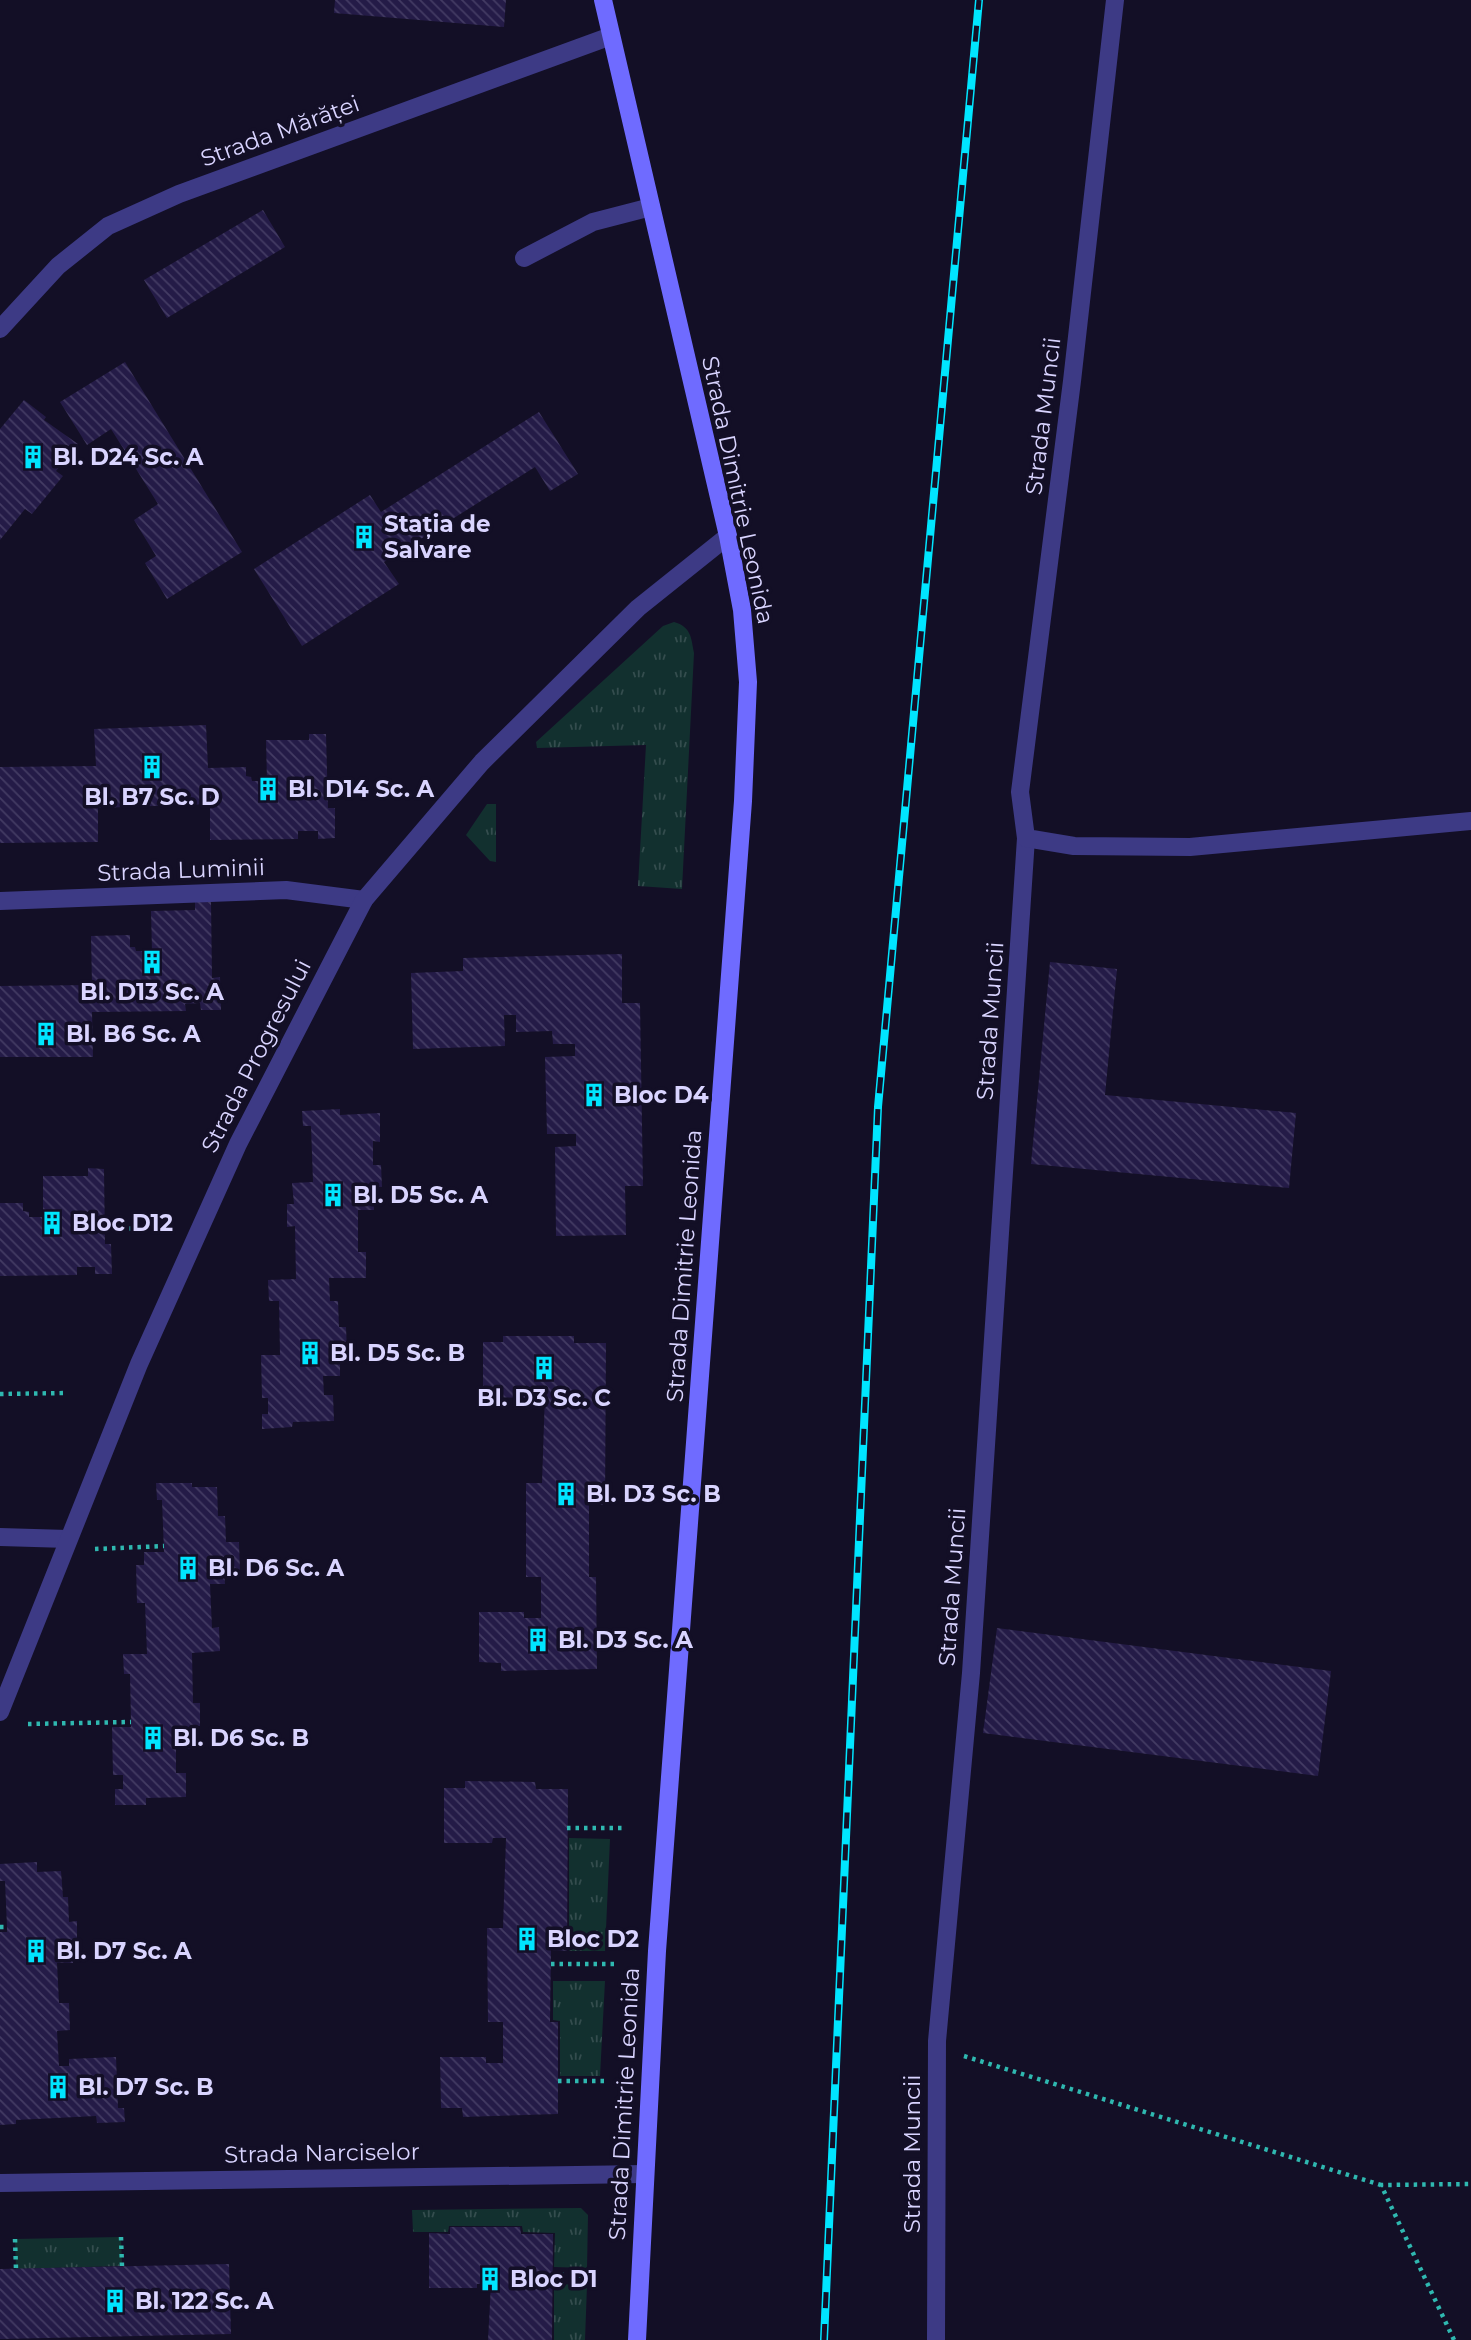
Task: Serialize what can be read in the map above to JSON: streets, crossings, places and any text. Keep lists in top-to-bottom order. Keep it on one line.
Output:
{"streets":{"main road":["Strada Dimitrie Leonida"],"street":["Strada Mărăței","Strada Muncii","Strada Luminii","Strada Progresului","Strada Narciselor"]},"crossings":[["Strada Mărăței","Strada Dimitrie Leonida"],["Strada Dimitrie Leonida","Strada Progresului"],["Strada Dimitrie Leonida","Strada Narciselor"],["Strada Luminii","Strada Progresului"]],"places":{"building":["Bl. D24 Sc. A","Stația de Salvare","Bl. B7 Sc. D","Bl. D14 Sc. A","Bl. D13 Sc. A","Bl. B6 Sc. A","Bloc D4","Bl. D5 Sc. A","Bloc D12","Bl. D5 Sc. B","Bl. D3 Sc. C","Bl. D3 Sc. B","Bl. D6 Sc. A","Bl. D3 Sc. A","Bl. D6 Sc. B","Bloc D2","Bl. D7 Sc. A","Bl. D7 Sc. B","Bloc D1","Bl. 122 Sc. A"]}}
